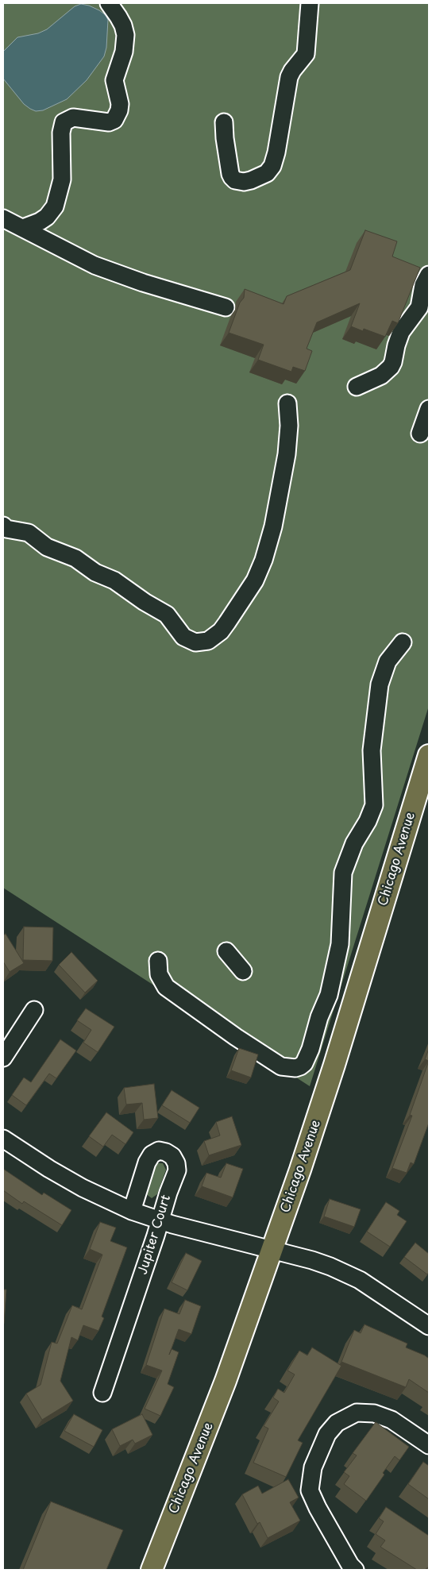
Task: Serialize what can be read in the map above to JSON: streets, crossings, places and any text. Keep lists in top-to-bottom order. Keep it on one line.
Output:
{"streets":{"main road":["Chicago Avenue"],"street":["Jupiter Court"]}}
